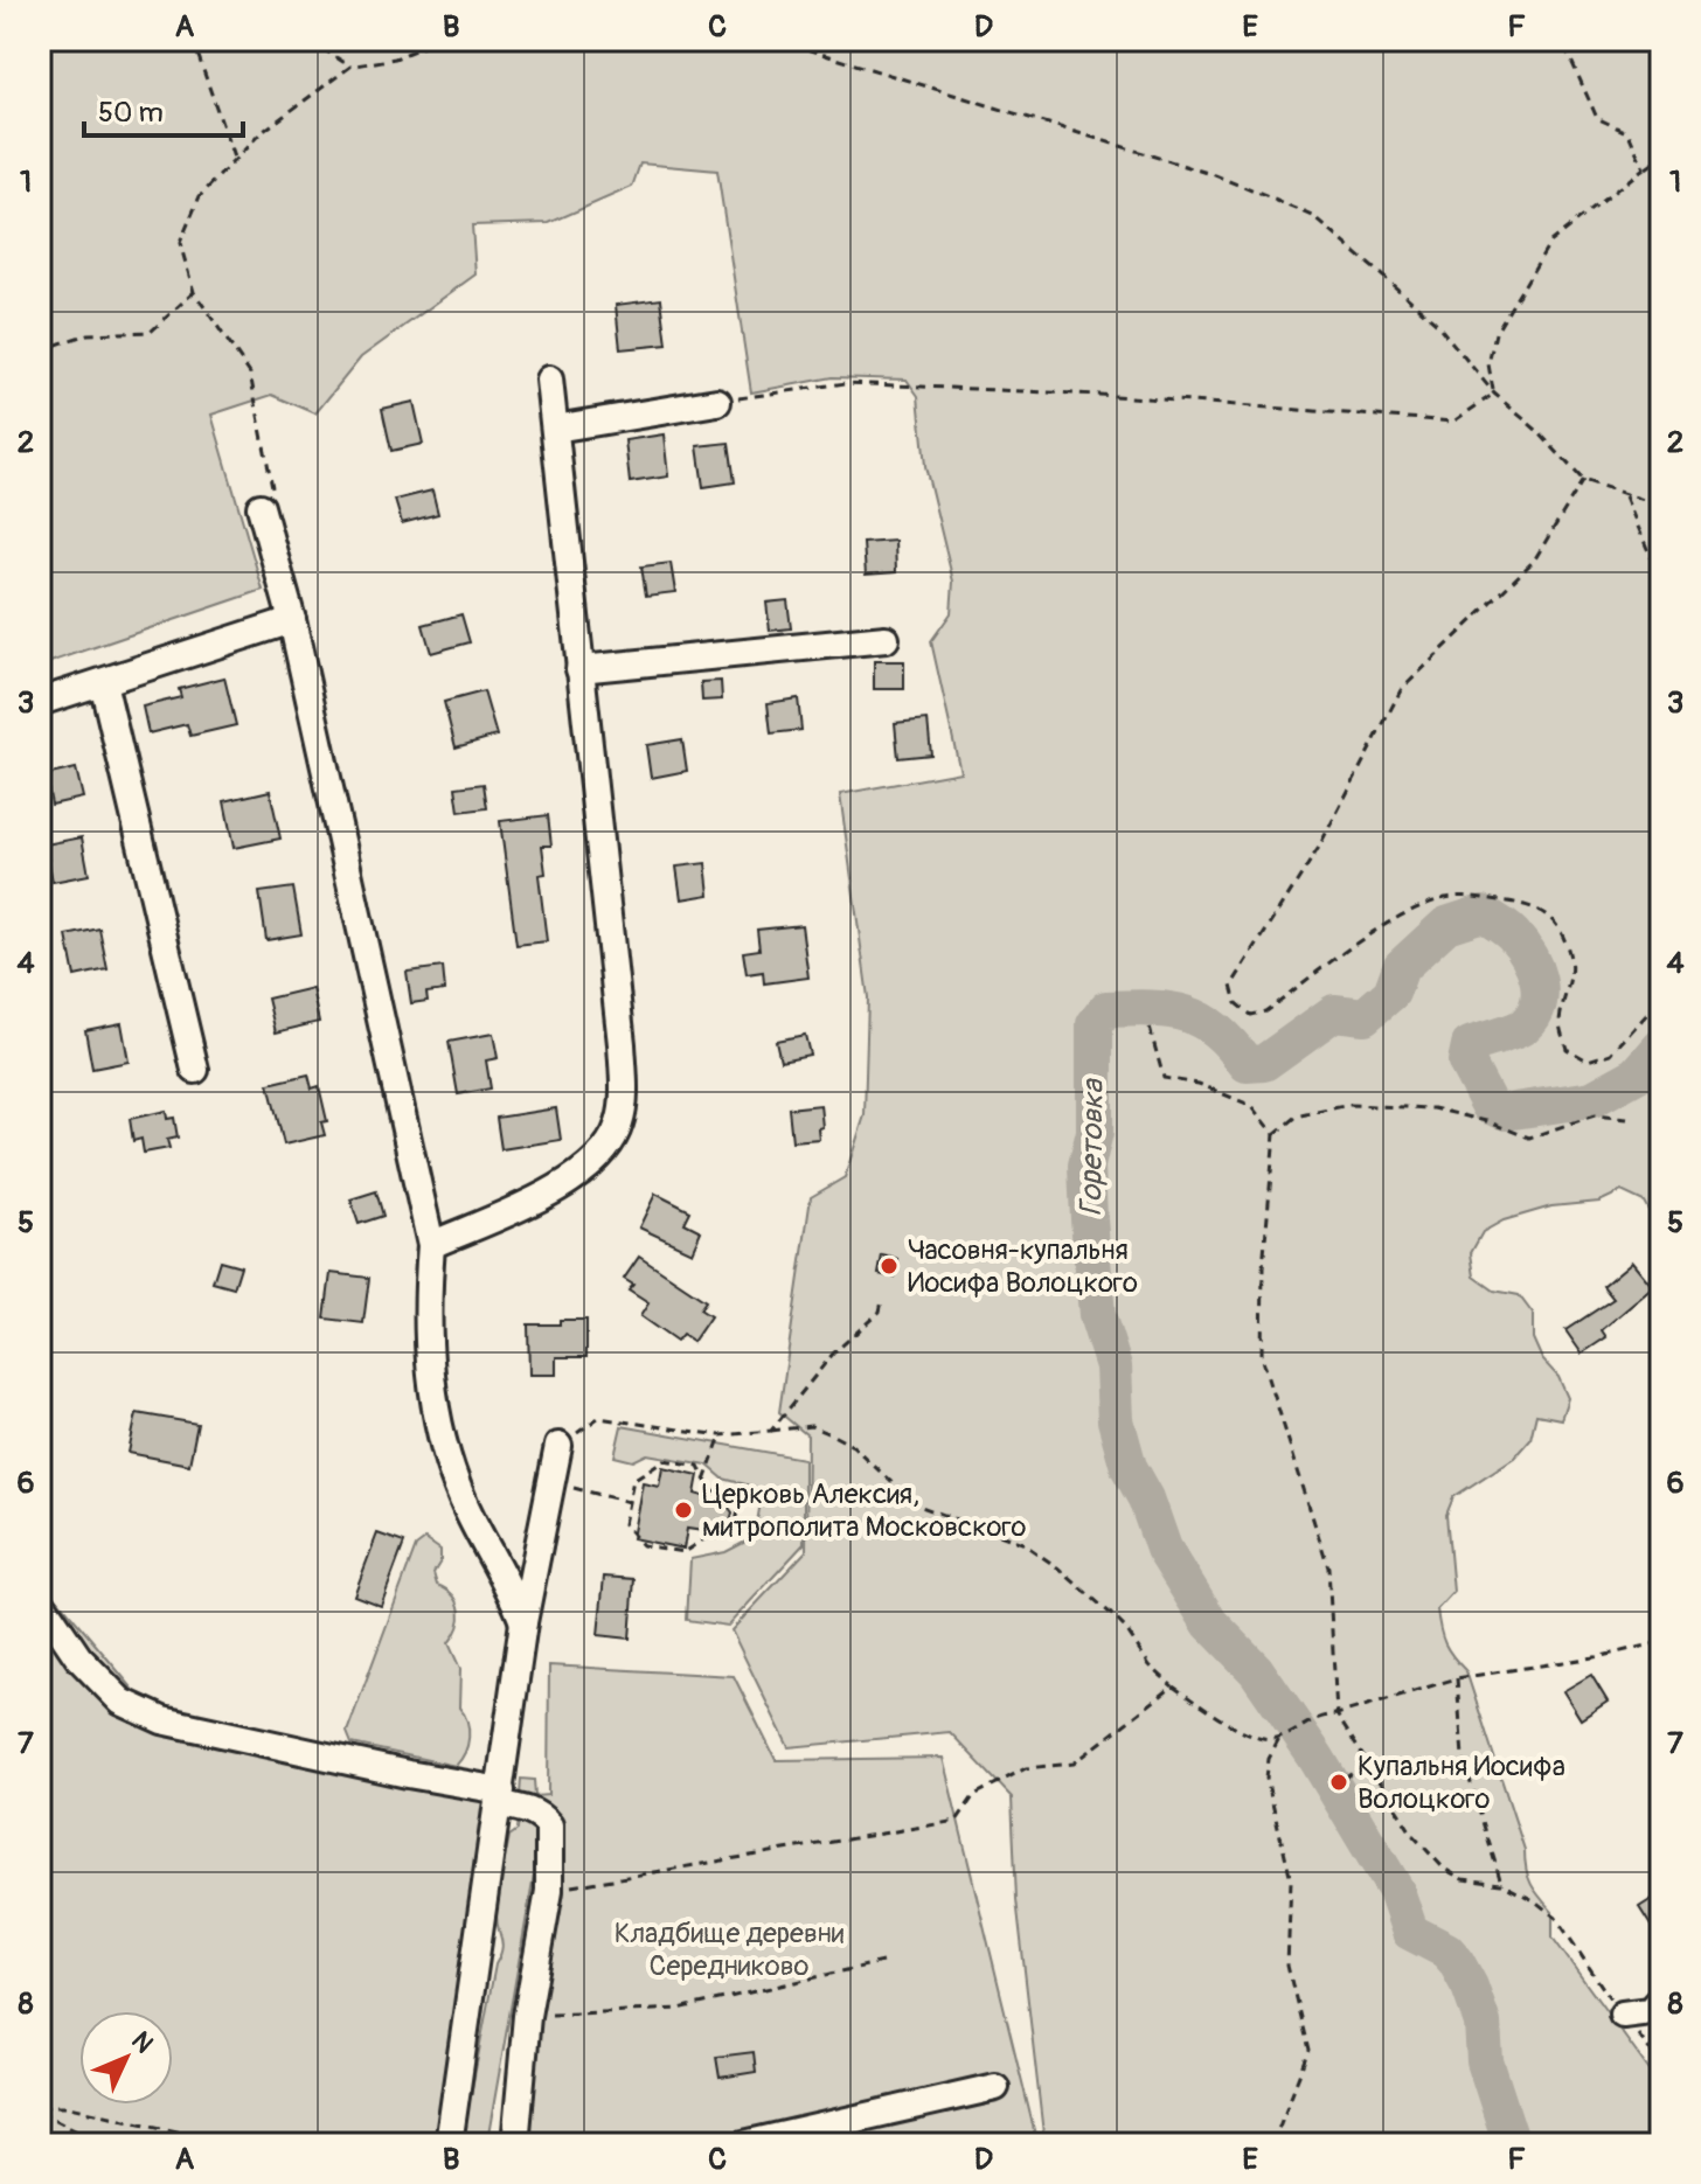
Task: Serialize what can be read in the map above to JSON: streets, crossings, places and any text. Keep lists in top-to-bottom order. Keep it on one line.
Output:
{"water":["Горетовка"],"parks":["Кладбище деревни Середниково"],"places":["Часовня-купальня Иосифа Волоцкого","Церковь Алексия, митрополита Московского","Купальня Иосифа Волоцкого"],"scale_bar":"50 m","north":"top right","grid":{"columns":["A","B","C","D","E","F"],"rows":["1","2","3","4","5","6","7","8"]}}
